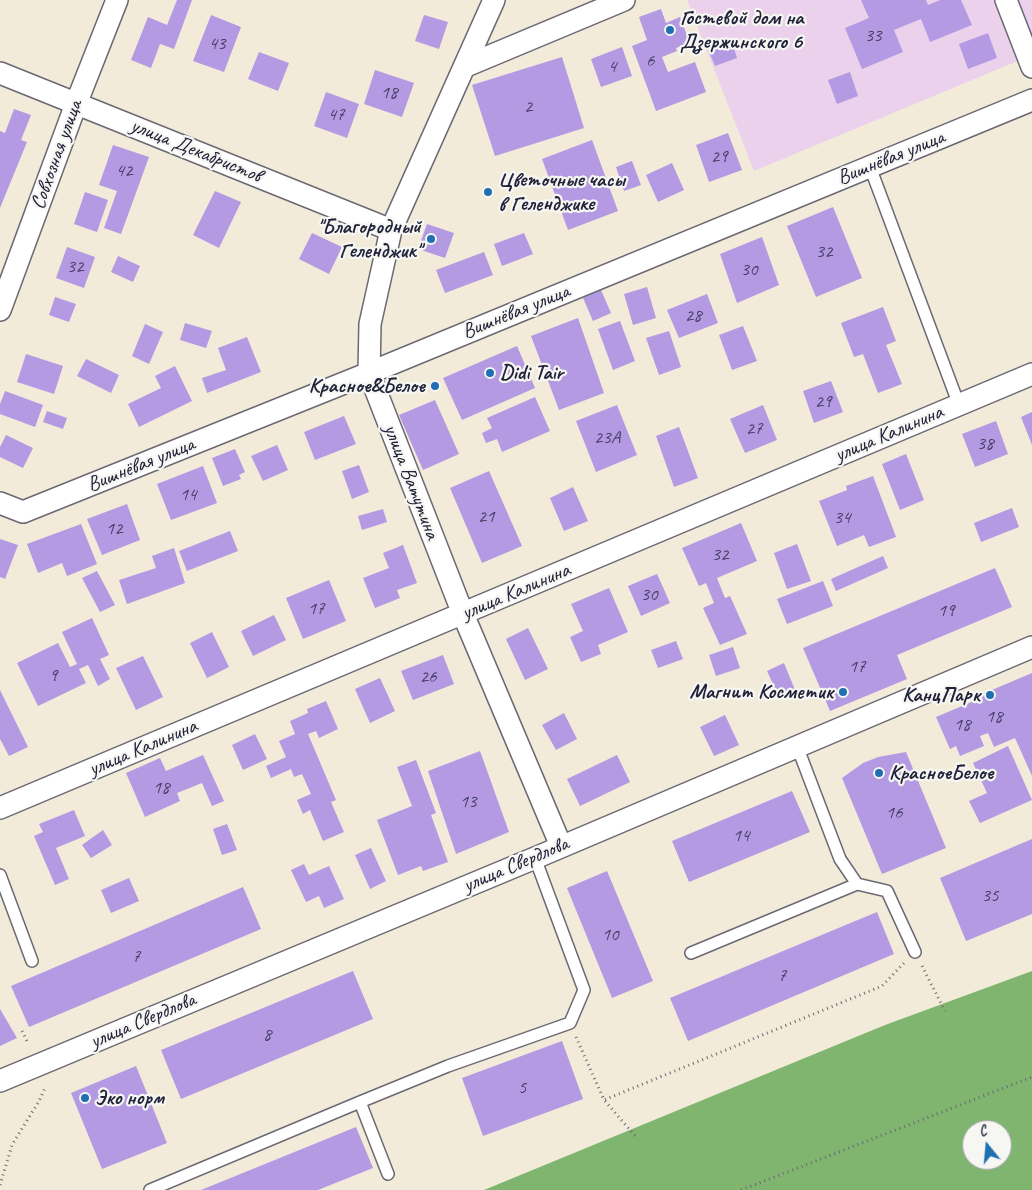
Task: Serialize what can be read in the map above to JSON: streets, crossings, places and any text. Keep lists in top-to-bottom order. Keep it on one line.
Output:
{"streets":{"street":["улица Декабристов","Совхозная улица","Вишнёвая улица","улица Калинина","улица Ватутина","улица Свердлова"]},"crossings":[["улица Декабристов","Совхозная улица"],["улица Декабристов","улица Ватутина"],["Вишнёвая улица","улица Ватутина"],["улица Калинина","улица Ватутина"],["улица Ватутина","улица Свердлова"]],"places":["Гостевой дом на Дзержинского 6","Цветочные часы в Геленджике","\"Благородный Геленджик\"","Didi Tair","Красное&Белое","Магнит Косметик","КанцПарк","КрасноеБелое","Эко норм"],"house_numbers":["33","43","6","4","18","2","47","29","42","32","32","30","28","29","27","23А","38","14","21","34","12","32","30","17","19","17","9","26","18","18","18","13","16","14","35","10","7","7","8","5"],"north":"top"}
